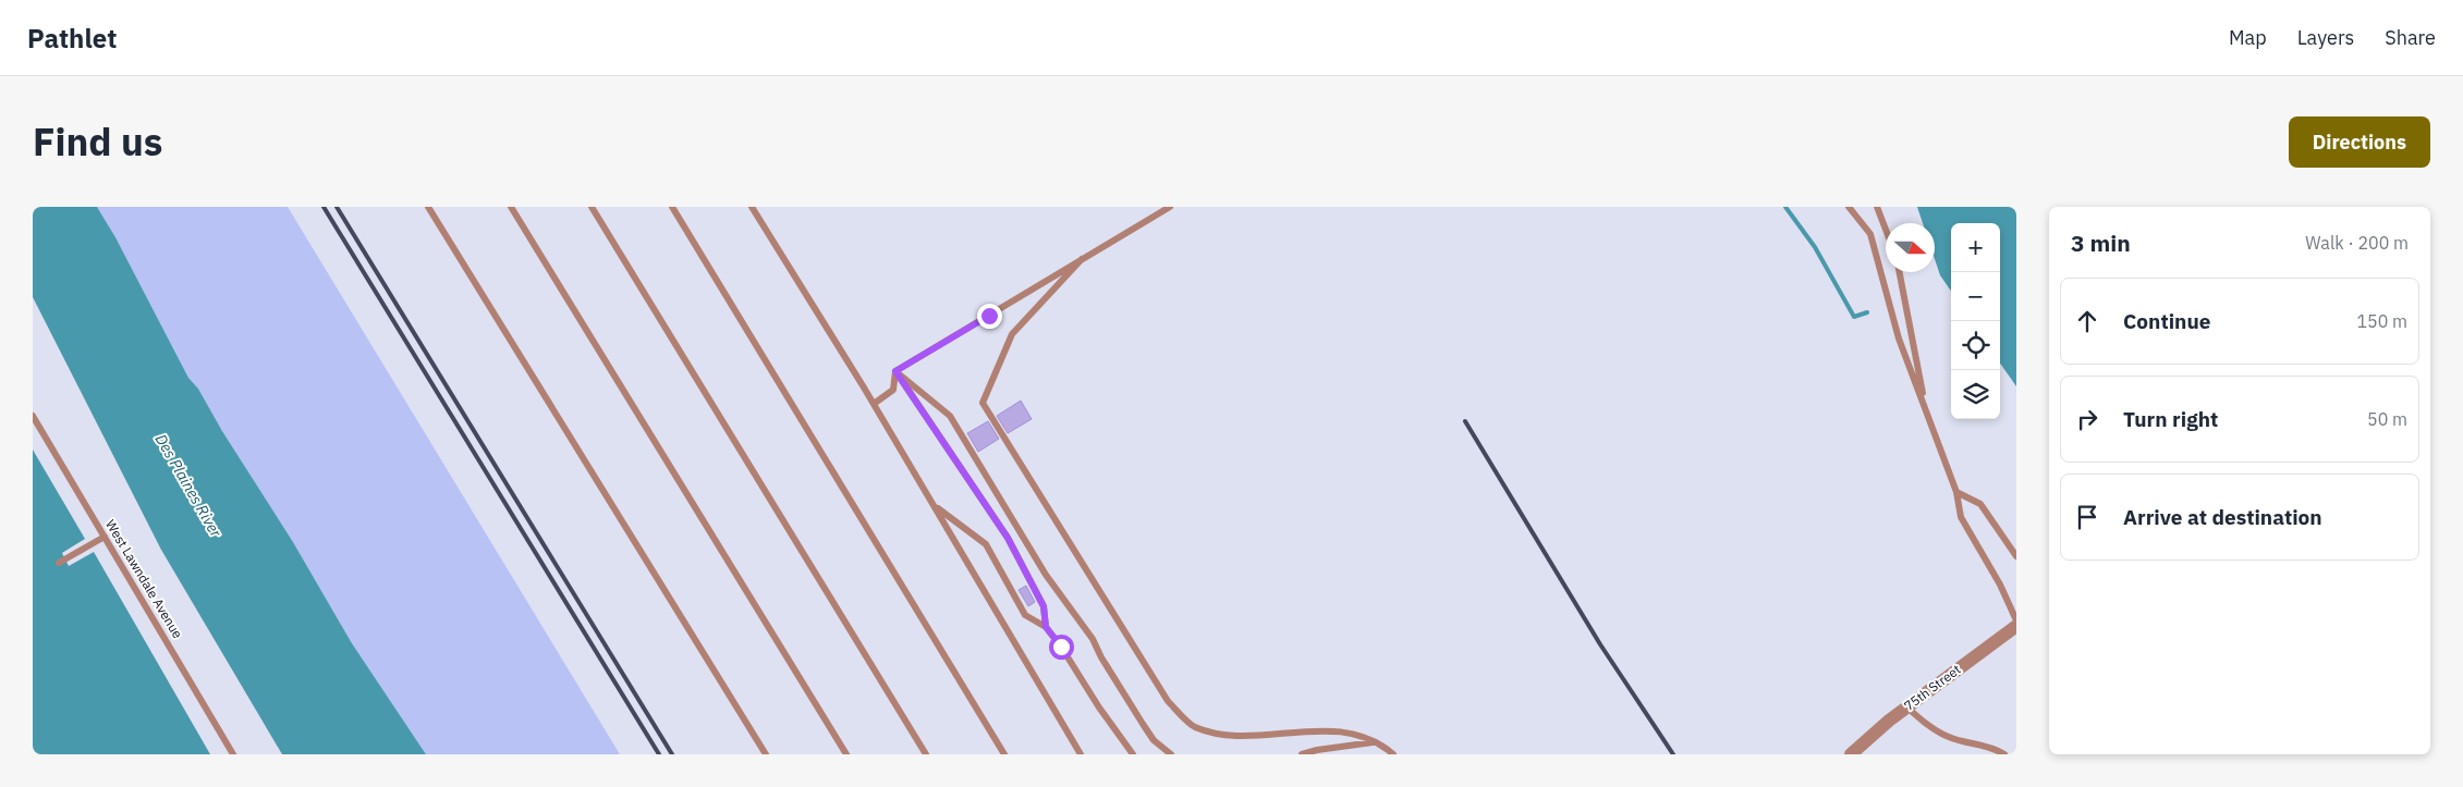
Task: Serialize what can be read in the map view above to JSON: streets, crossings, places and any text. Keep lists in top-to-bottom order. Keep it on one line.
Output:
{"streets":{"street":["75th Street"],"lane":["West Lawndale Avenue"]},"water":["Des Plaines River"],"north":"right","page":{"header":"Pathlet","nav":["Map","Layers","Share"],"title":"Find us","buttons":"Directions","heading":["3 min","Walk · 200 m"],"map_buttons":["+","−"],"list":[["Continue","150 m"],["Turn right","50 m"],"Arrive at destination"]}}
